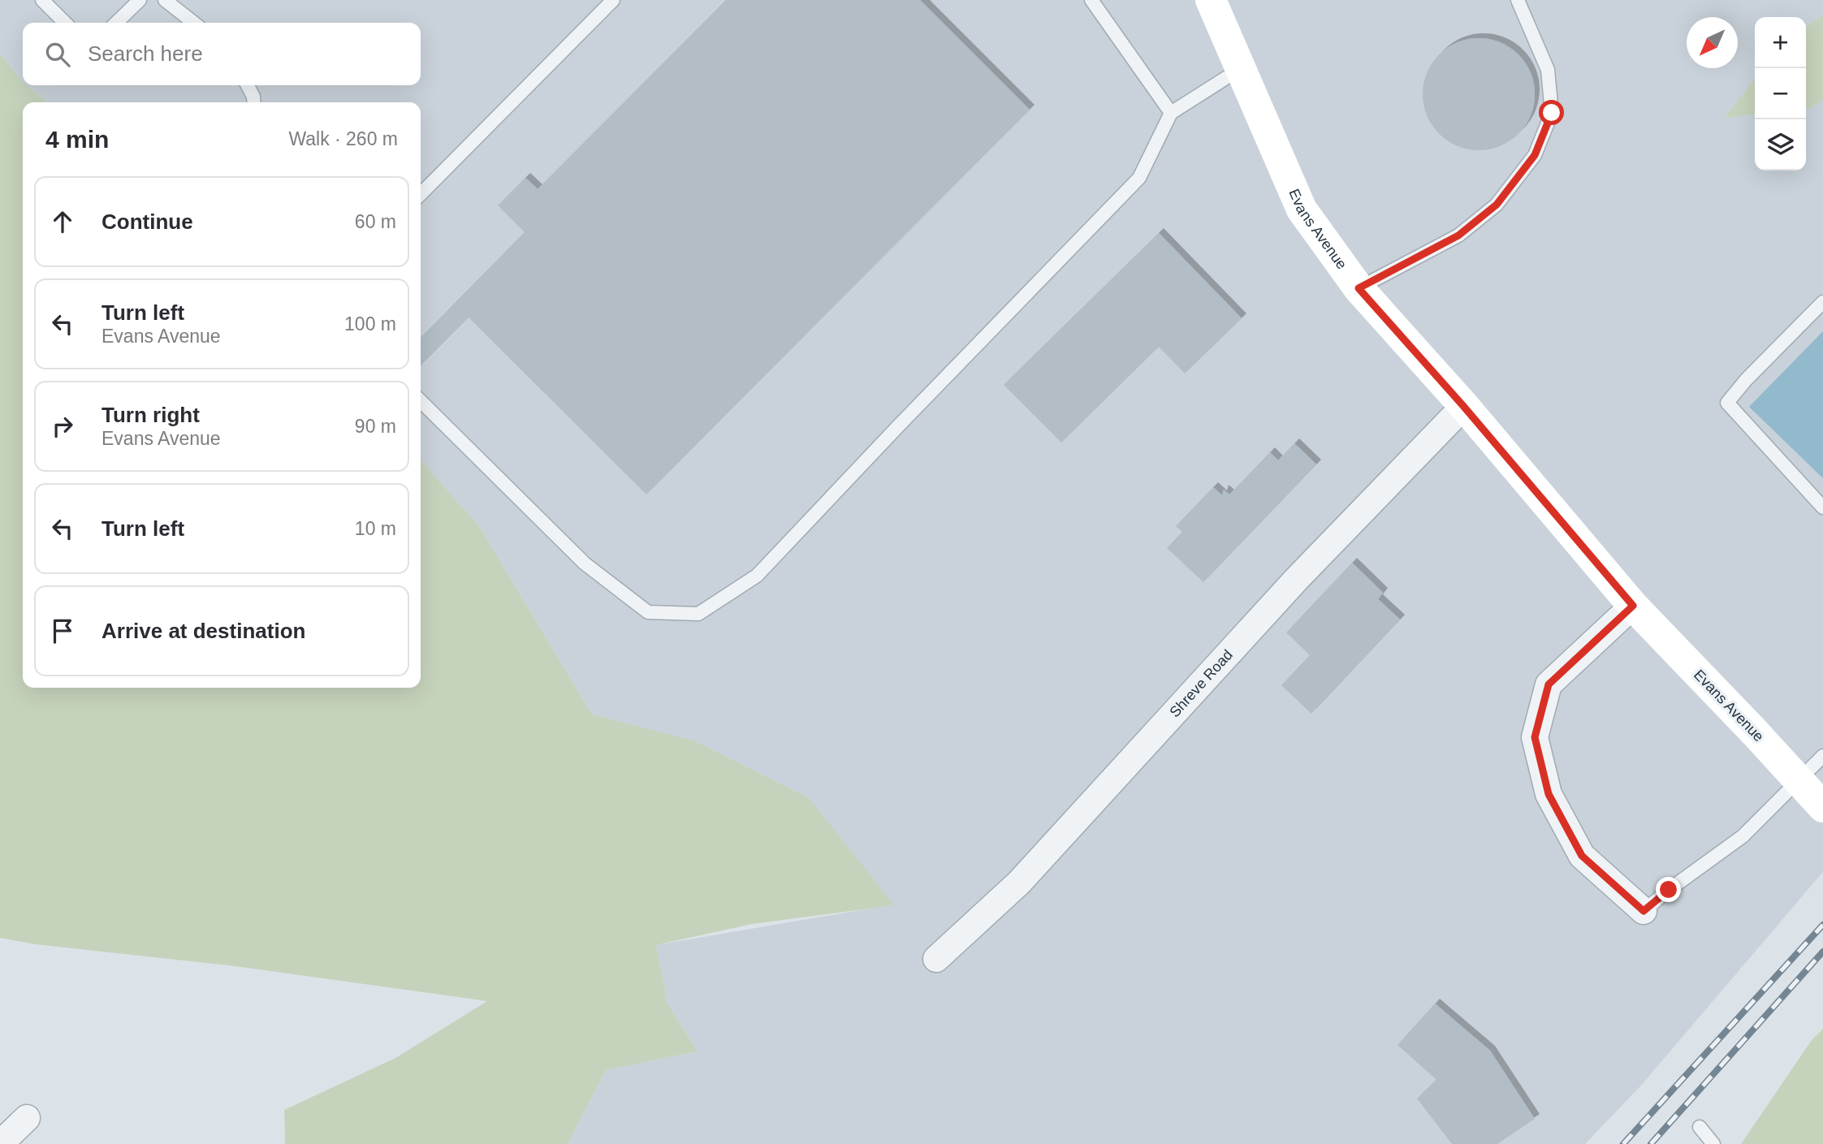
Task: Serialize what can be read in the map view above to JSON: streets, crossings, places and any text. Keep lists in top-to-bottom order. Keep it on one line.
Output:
{"streets":{"street":["Evans Avenue","Shreve Road"]},"crossings":[["Evans Avenue","Shreve Road"]],"north":"bottom left","page":{"map_buttons":["+","−"],"search":"Search here","heading":["4 min","Walk · 260 m"],"list":[["Continue","60 m"],["Turn left","Evans Avenue","100 m"],["Turn right","Evans Avenue","90 m"],["Turn left","10 m"],"Arrive at destination"]}}
